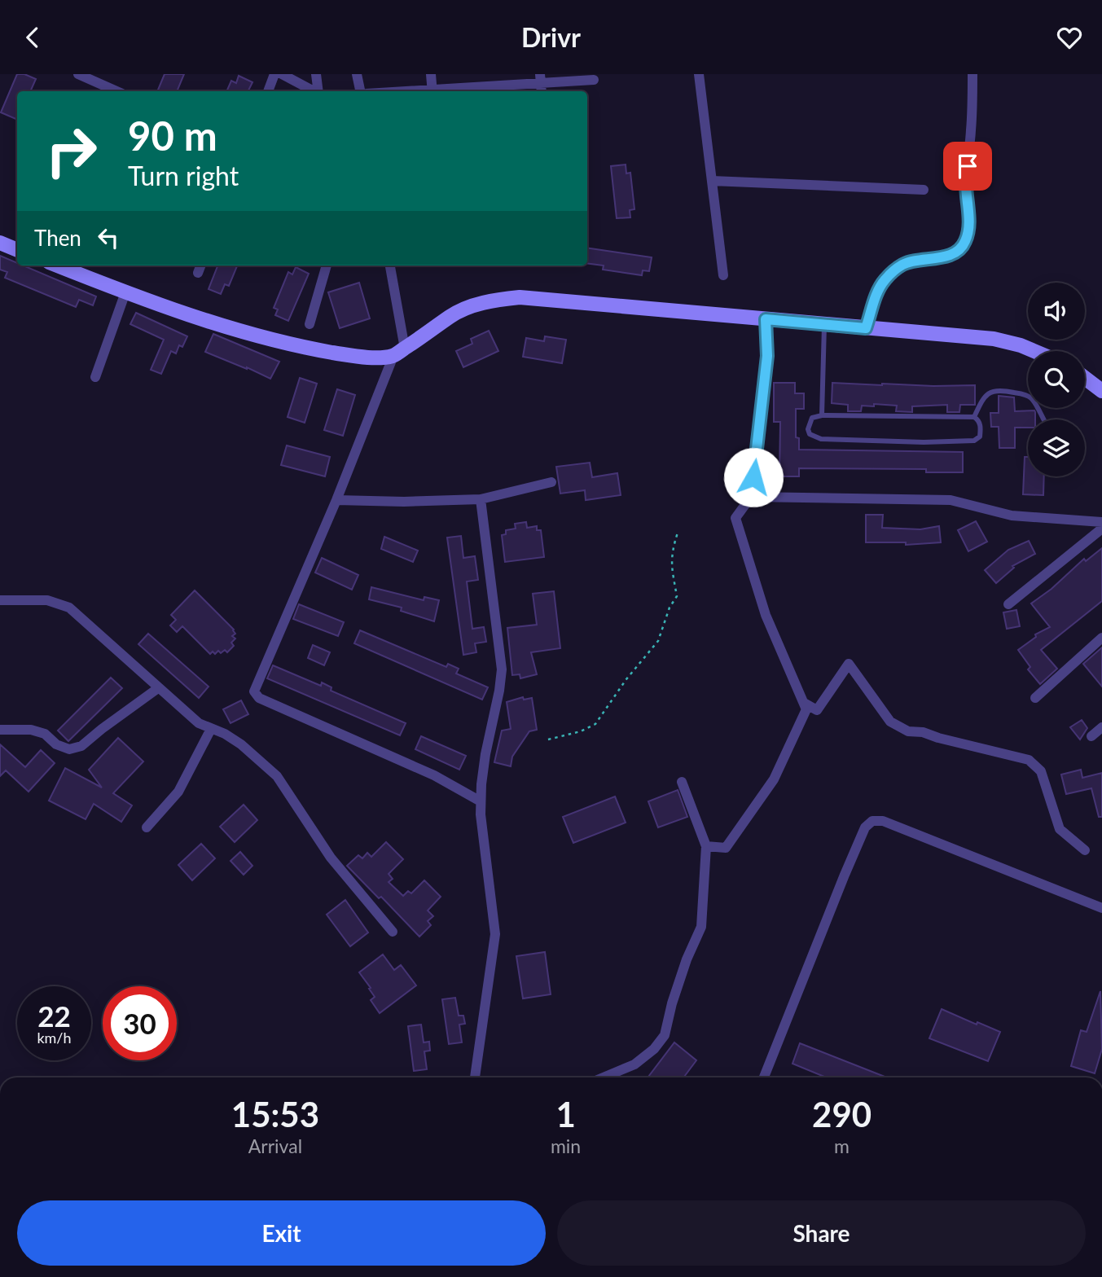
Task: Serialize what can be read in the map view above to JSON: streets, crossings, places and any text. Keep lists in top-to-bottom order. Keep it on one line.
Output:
{"page":{"header":"Drivr","turn":["90 m","Turn right"],"then":"Then","speed":"22 km/h","limit":"30","eta":["15:53","Arrival","1","min","290","m"],"buttons":["Exit","Share"]}}
